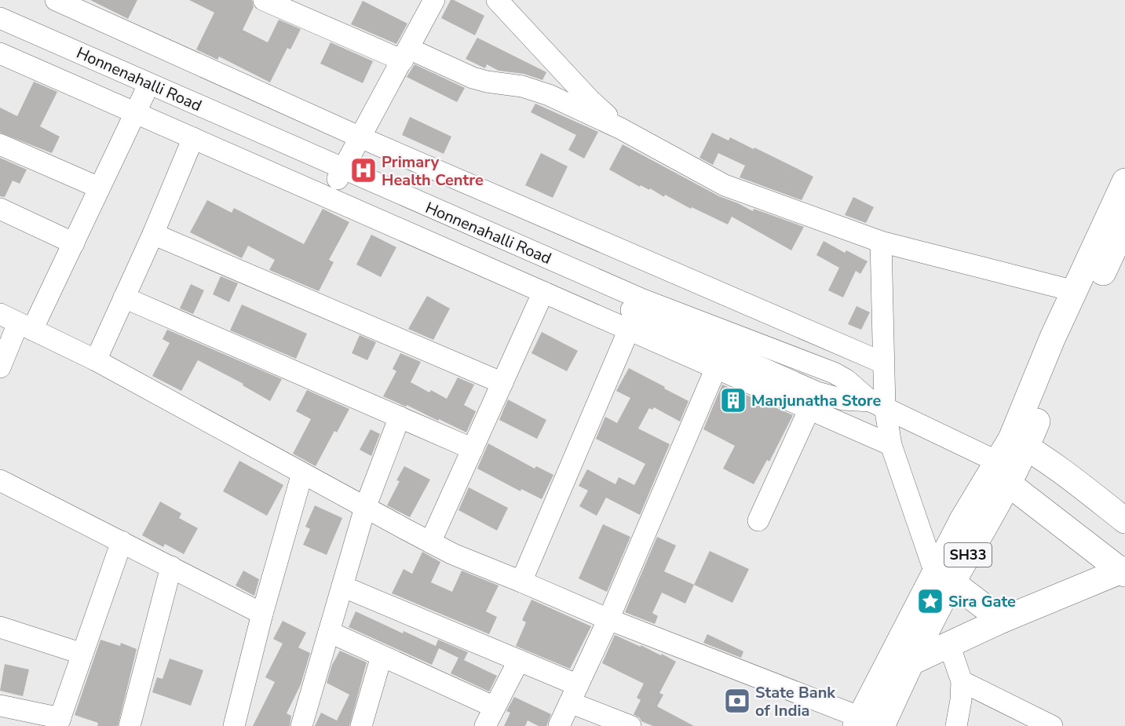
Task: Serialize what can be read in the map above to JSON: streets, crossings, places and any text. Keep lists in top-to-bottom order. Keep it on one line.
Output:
{"streets":{"main road":["SH33"],"street":["Honnenahalli Road"]},"crossings":[["Honnenahalli Road","SH33"]],"places":{"hospital":["Primary Health Centre"],"building":["Manjunatha Store"],"place":["Sira Gate"],"bank":["State Bank of India"]}}
